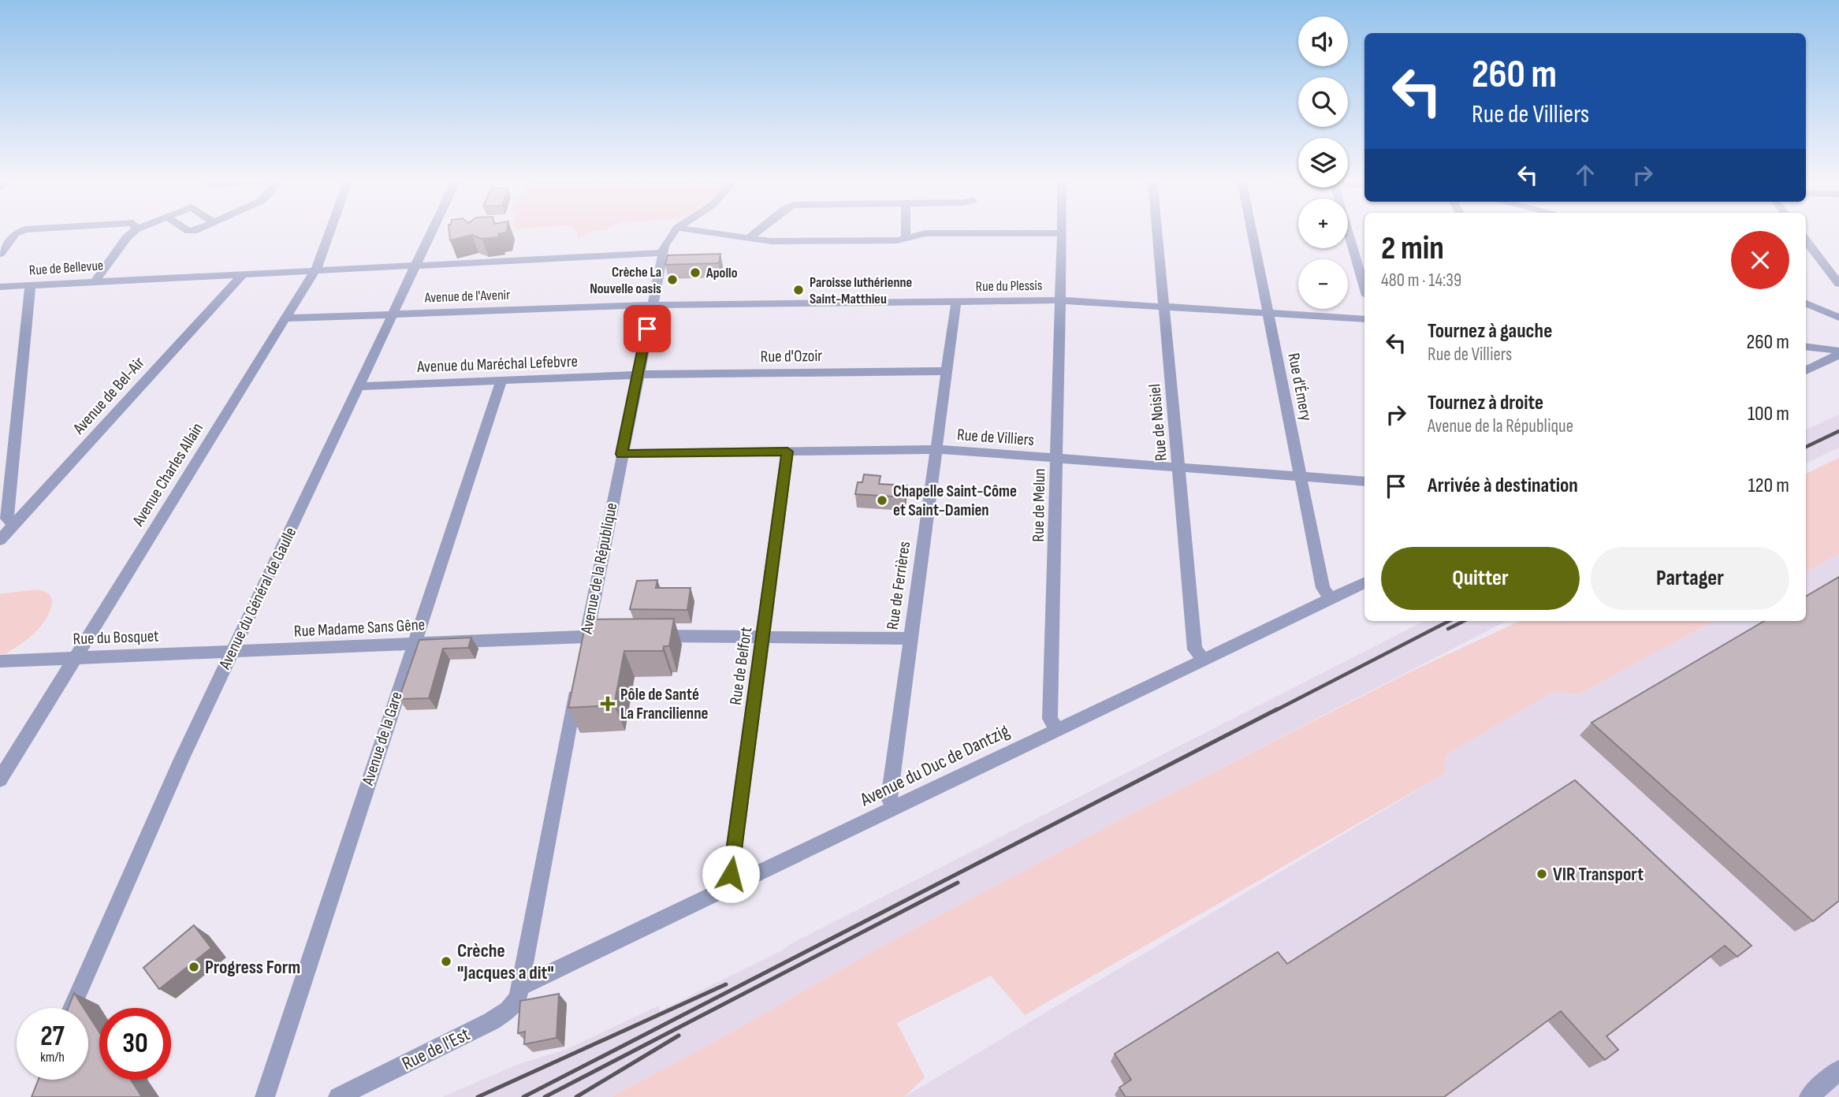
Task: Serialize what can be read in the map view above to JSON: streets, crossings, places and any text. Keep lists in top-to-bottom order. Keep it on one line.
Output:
{"streets":{"street":["Rue de Bellevue","Rue du Plessis","Avenue de l'Avenir","Rue d'Ozoir","Avenue du Maréchal Lefebvre","Rue d'Émery","Avenue de Bel-Air","Rue de Noisiel","Rue de Villiers","Avenue Charles Allain","Rue de Melun","Avenue de la République","Rue de Ferrières","Avenue du Général de Gaulle","Rue Madame Sans Gêne","Rue du Bosquet","Rue de Belfort","Avenue de la Gare","Avenue du Duc de Dantzig","Rue de l'Est"]},"crossings":[["Rue de Bellevue","Avenue de Bel-Air"],["Rue de Bellevue","Avenue Charles Allain"],["Rue de Bellevue","Avenue de la République"],["Rue de Bellevue","Avenue du Général de Gaulle"],["Rue du Plessis","Avenue de l'Avenir"],["Rue du Plessis","Rue d'Émery"],["Rue du Plessis","Rue de Noisiel"],["Rue du Plessis","Rue de Melun"],["Rue du Plessis","Avenue de la République"],["Rue du Plessis","Rue de Ferrières"],["Avenue de l'Avenir","Avenue Charles Allain"],["Avenue de l'Avenir","Avenue de la République"],["Avenue de l'Avenir","Avenue du Général de Gaulle"],["Rue d'Ozoir","Avenue du Maréchal Lefebvre"],["Rue d'Ozoir","Avenue de la République"],["Rue d'Ozoir","Rue de Ferrières"],["Avenue du Maréchal Lefebvre","Avenue de la République"],["Avenue du Maréchal Lefebvre","Avenue du Général de Gaulle"],["Avenue du Maréchal Lefebvre","Avenue de la Gare"],["Rue d'Émery","Rue de Villiers"],["Rue d'Émery","Avenue du Duc de Dantzig"],["Rue de Noisiel","Rue de Villiers"],["Rue de Noisiel","Avenue du Duc de Dantzig"],["Rue de Villiers","Rue de Melun"],["Rue de Villiers","Avenue de la République"],["Rue de Villiers","Rue de Ferrières"],["Rue de Villiers","Rue de Belfort"],["Avenue Charles Allain","Rue du Bosquet"],["Rue de Melun","Avenue du Duc de Dantzig"],["Avenue de la République","Rue Madame Sans Gêne"],["Rue de Ferrières","Avenue du Duc de Dantzig"],["Avenue du Général de Gaulle","Rue Madame Sans Gêne"],["Avenue du Général de Gaulle","Rue du Bosquet"],["Rue Madame Sans Gêne","Rue du Bosquet"],["Rue Madame Sans Gêne","Avenue de la Gare"],["Rue de Belfort","Avenue du Duc de Dantzig"],["Avenue du Duc de Dantzig","Rue de l'Est"]],"places":{"other":["Apollo","Crèche La Nouvelle oasis","Paroisse luthérienne Saint-Matthieu","Chapelle Saint-Côme et Saint-Damien","VIR Transport","Crèche \"Jacques a dit\"","Progress Form"],"health":["Pôle de Santé La Francilienne"]},"page":{"map_buttons":["+","−"],"turn":["260 m","Rue de Villiers"],"heading":["2 min","480 m · 14:39"],"list":[{"name":"Tournez à gauche","note":"Rue de Villiers","value":"260 m"},{"name":"Tournez à droite","note":"Avenue de la République","value":"100 m"},{"name":"Arrivée à destination","value":"120 m"}],"buttons":["Quitter","Partager"],"speed":"27 km/h","limit":"30"}}
